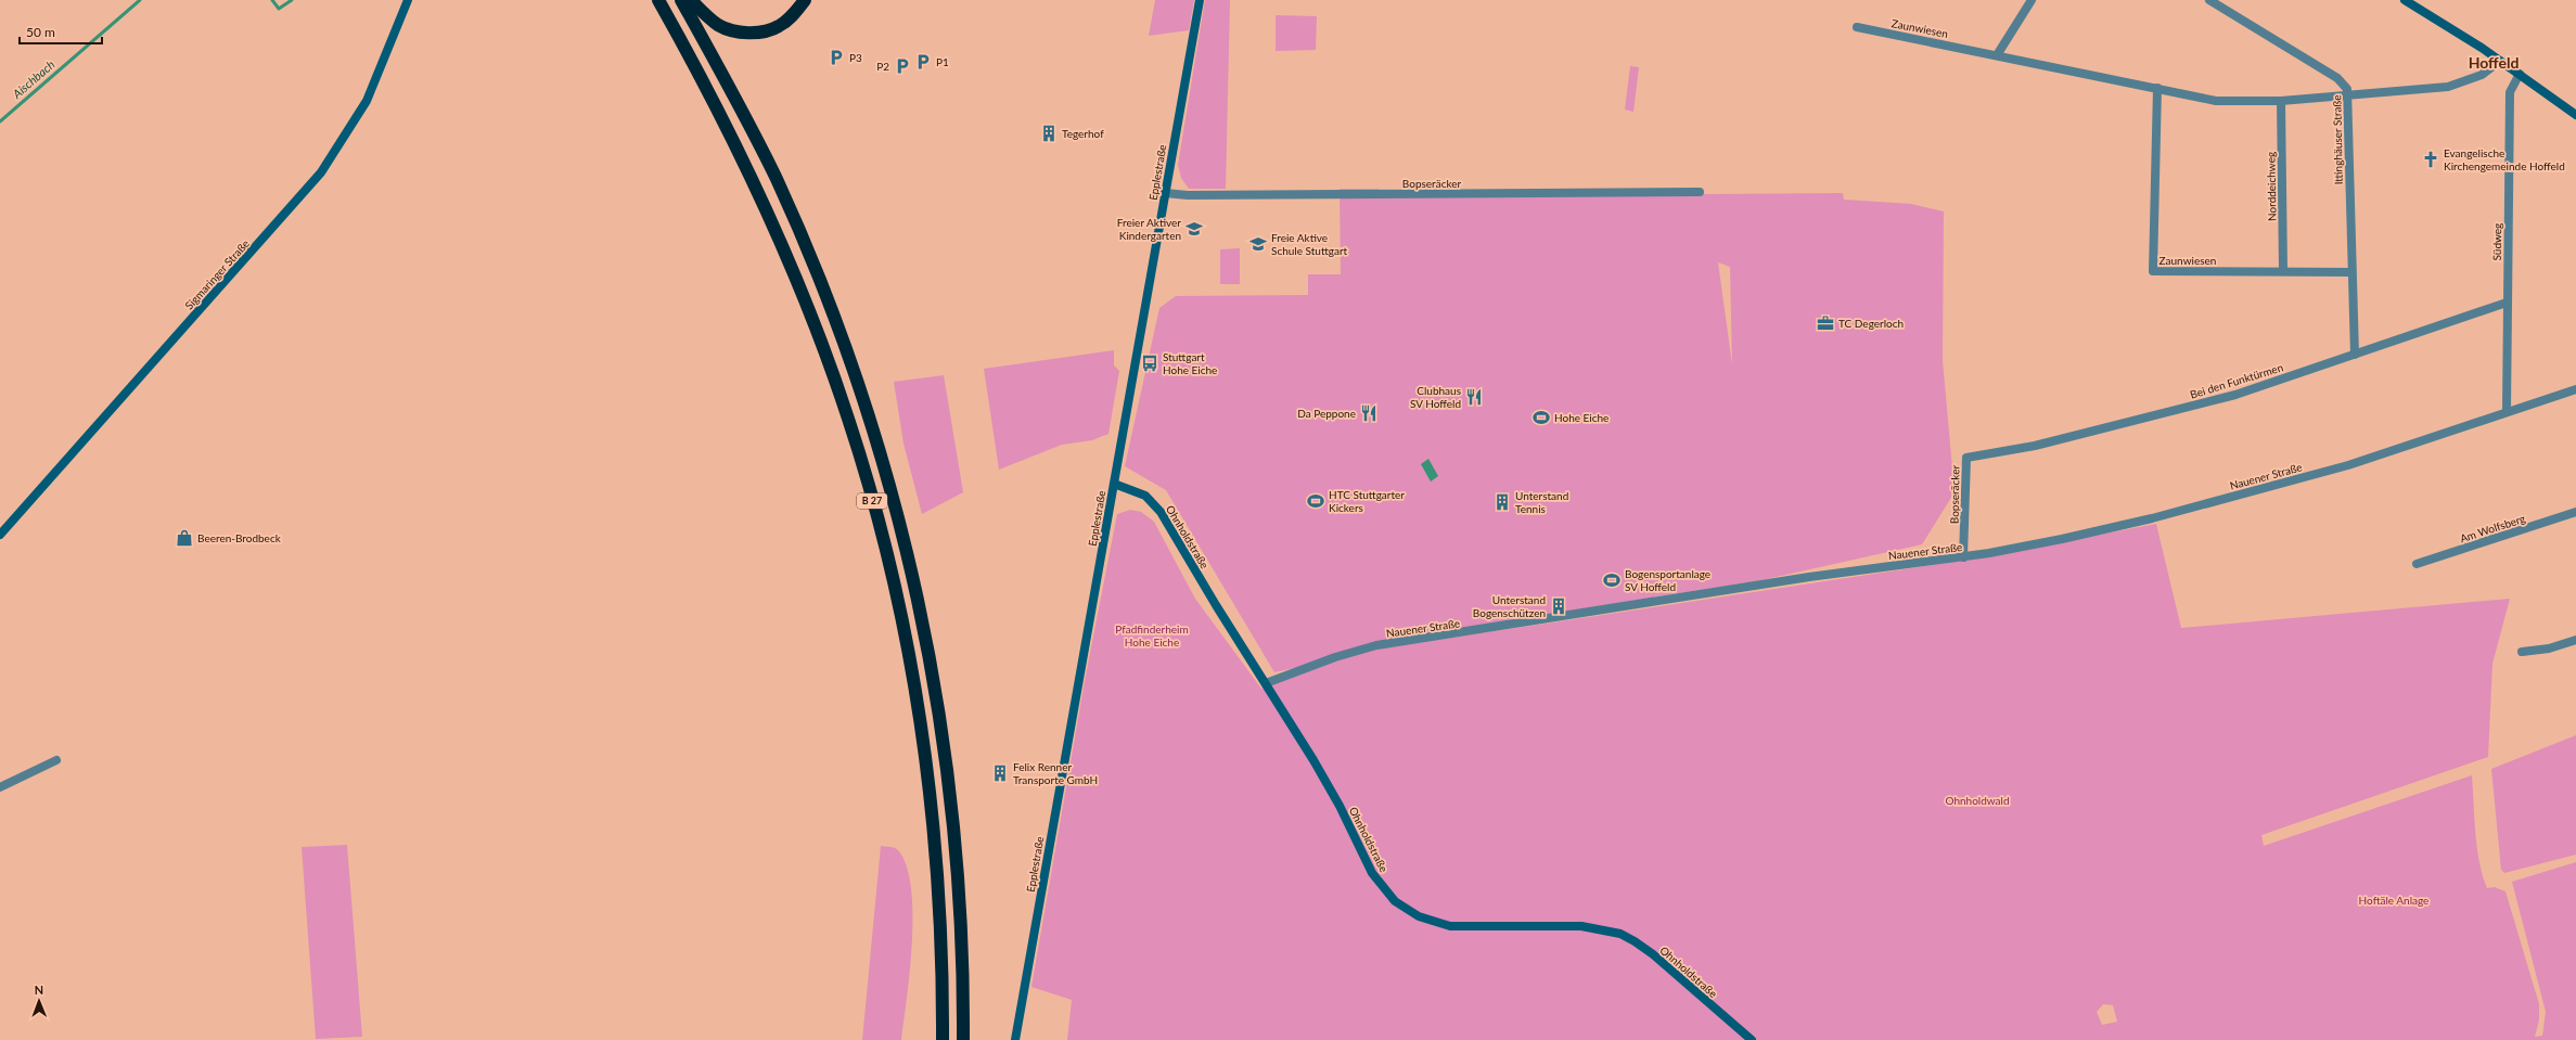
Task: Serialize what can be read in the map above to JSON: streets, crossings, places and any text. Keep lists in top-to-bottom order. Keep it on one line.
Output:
{"streets":{"highway":["B 27"],"main road":["Epplestraße","Sigmaringer Straße","Ohnholdstraße"],"street":["Zaunwiesen","Ittinghäuser Straße","Bopseräcker","Norddeichweg","Südweg","Bei den Funktürmen","Nauener Straße","Am Wolfsberg"]},"crossings":[["Zaunwiesen","Ittinghäuser Straße"],["Zaunwiesen","Norddeichweg"],["Ittinghäuser Straße","Bei den Funktürmen"],["Epplestraße","Bopseräcker"],["Epplestraße","Ohnholdstraße"],["Bopseräcker","Bei den Funktürmen"],["Bopseräcker","Nauener Straße"],["Südweg","Bei den Funktürmen"],["Südweg","Nauener Straße"],["Nauener Straße","Ohnholdstraße"]],"districts":["Hoffeld"],"water":["Aischbach"],"parks":["Pfadfinderheim Hohe Eiche","Ohnholdwald","Hoftäle Anlage"],"places":{"parking":["P3","P1","P2"],"building":["Tegerhof","Unterstand Tennis","Unterstand Bogenschützen","Felix Renner Transporte GmbH"],"church":["Evangelische Kirchengemeinde Hoffeld"],"school or university":["Freier Aktiver Kindergarten","Freie Aktive Schule Stuttgart"],"office":["TC Degerloch"],"bus stop":["Stuttgart Hohe Eiche"],"restaurant":["Clubhaus SV Hoffeld","Da Peppone"],"sports":["Hohe Eiche","HTC Stuttgarter Kickers","Bogensportanlage SV Hoffeld"],"shop":["Beeren-Brodbeck"]},"scale_bar":"50 m","north":"top"}
